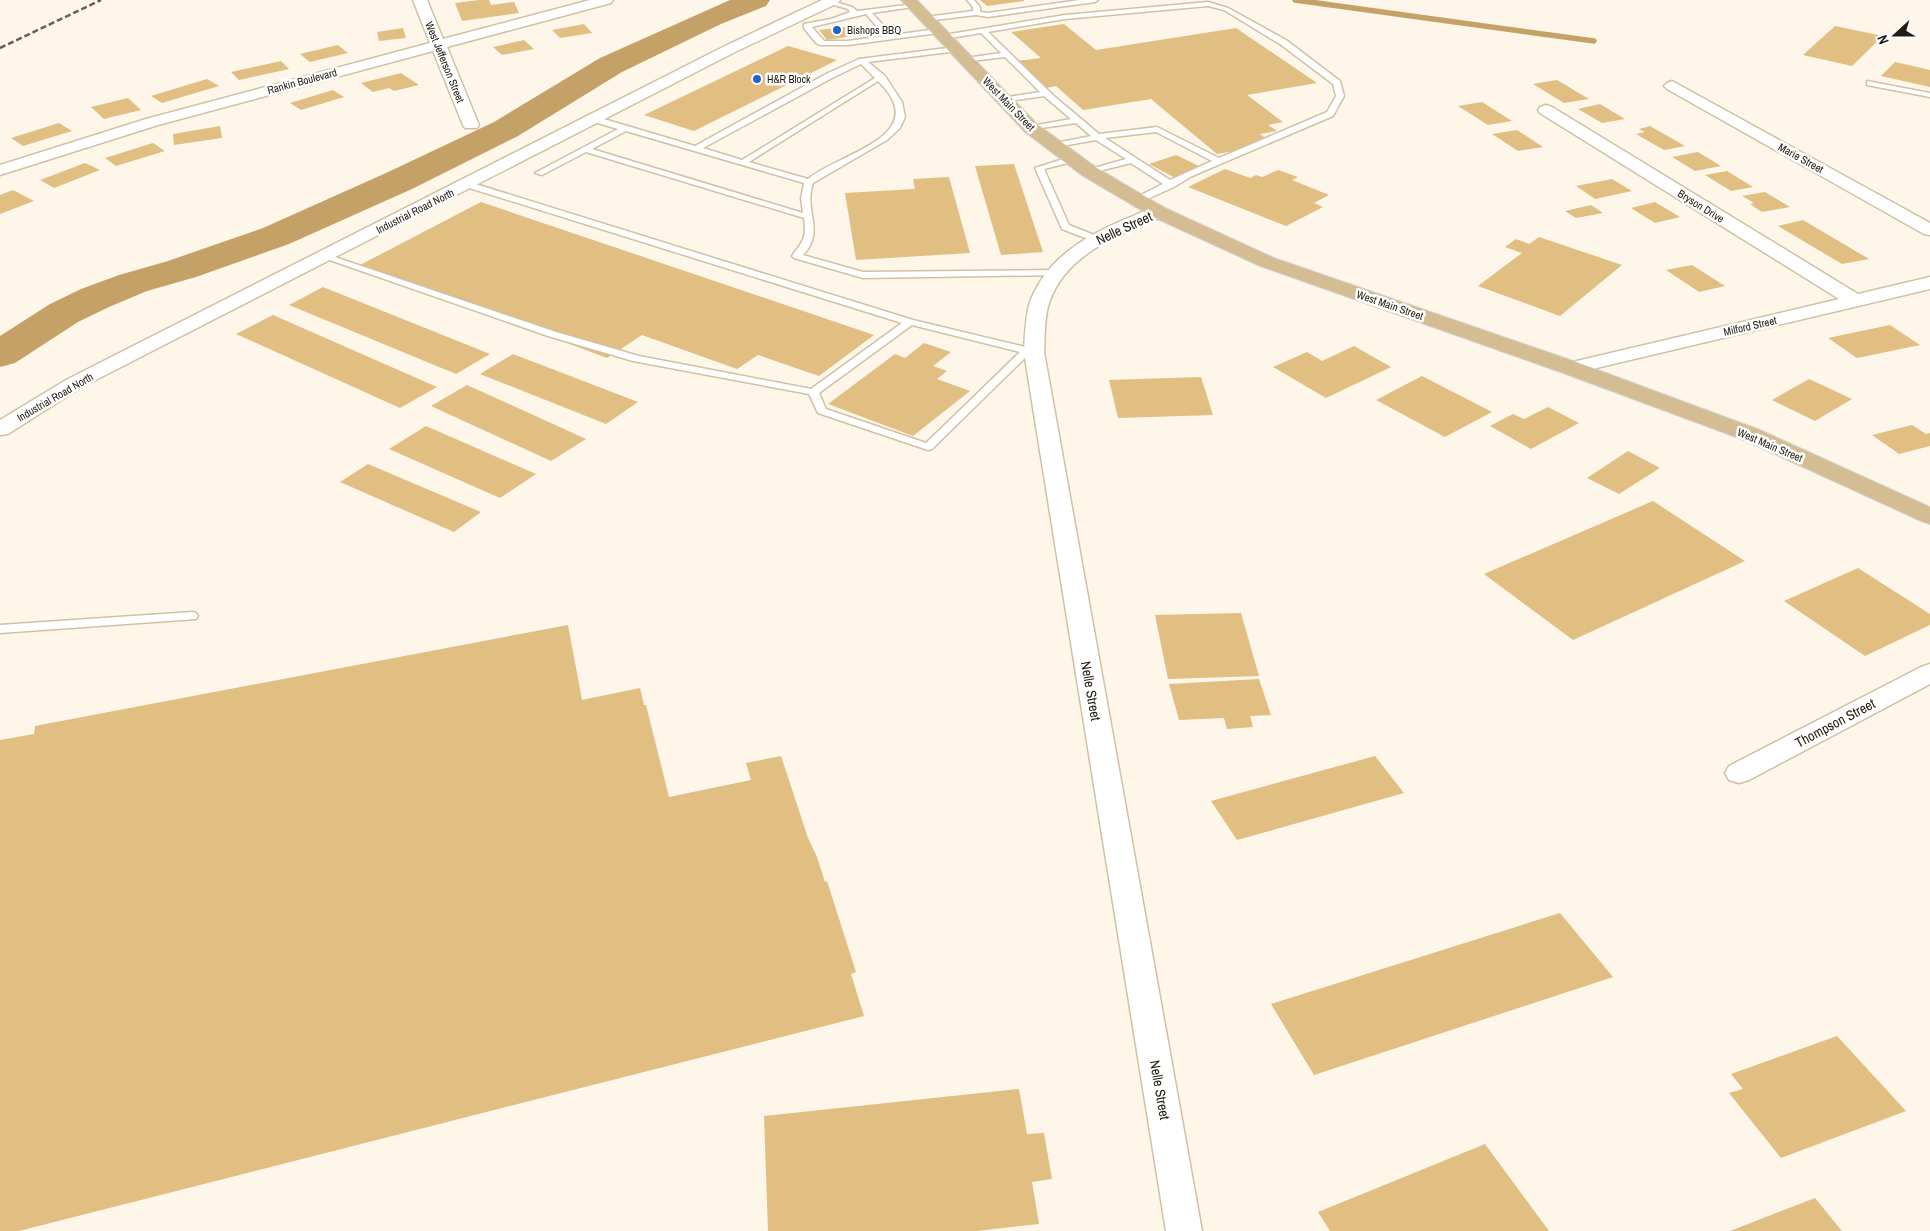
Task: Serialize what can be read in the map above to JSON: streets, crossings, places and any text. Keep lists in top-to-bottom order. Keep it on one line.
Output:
{"streets":{"main road":["West Main Street"],"street":["West Jefferson Street","Rankin Boulevard","Marie Street","Bryson Drive","Industrial Road North","Nelle Street","Milford Street","Thompson Street"]},"crossings":[["West Jefferson Street","Rankin Boulevard"],["West Main Street","Nelle Street"],["West Main Street","Milford Street"],["Bryson Drive","Milford Street"]],"places":["Bishops BBQ","H&R Block"],"north":"left"}
